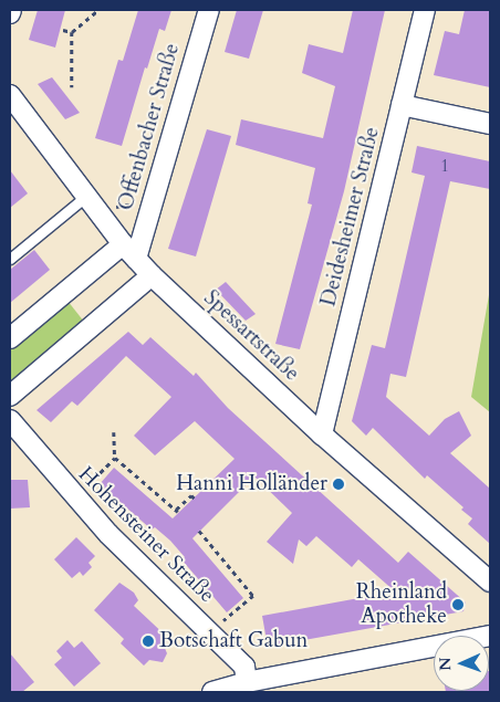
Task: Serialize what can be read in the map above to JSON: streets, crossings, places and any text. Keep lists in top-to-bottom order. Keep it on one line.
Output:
{"streets":{"street":["Offenbacher Straße","Deidesheimer Straße","Spessartstraße","Hohensteiner Straße"]},"crossings":[["Offenbacher Straße","Spessartstraße"],["Deidesheimer Straße","Spessartstraße"]],"places":["Hanni Holländer","Rheinland Apotheke","Botschaft Gabun"],"house_numbers":["1"],"north":"left"}
